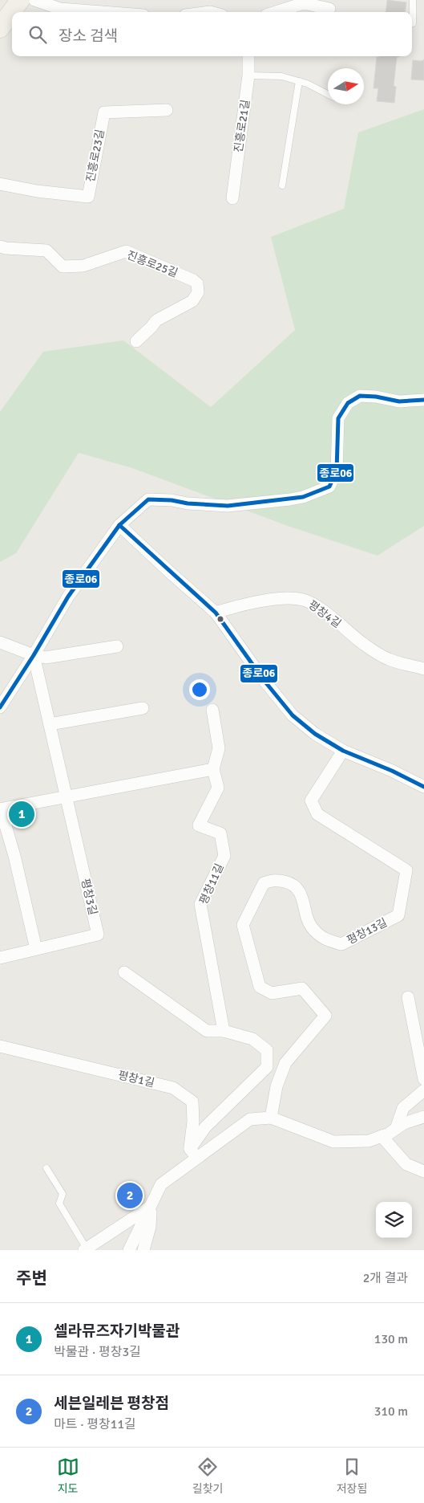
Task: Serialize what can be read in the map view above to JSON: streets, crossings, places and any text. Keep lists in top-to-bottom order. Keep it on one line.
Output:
{"streets":{"street":["진흥로21길","진흥로23길","진흥로25길","평창4길","평창11길","평창3길","평창13길","평창1길"]},"lines":["transit line 종로06"],"north":"right","page":{"search":"장소 검색","pins":["1","2"],"heading":["주변","2개 결과"],"list":[{"mark":"1","name":"셀라뮤즈자기박물관","note":"박물관 · 평창3길","value":"130 m"},{"mark":"2","name":"세븐일레븐 평창점","note":"마트 · 평창11길","value":"310 m"}],"nav":["지도","길찾기","저장됨"]}}
